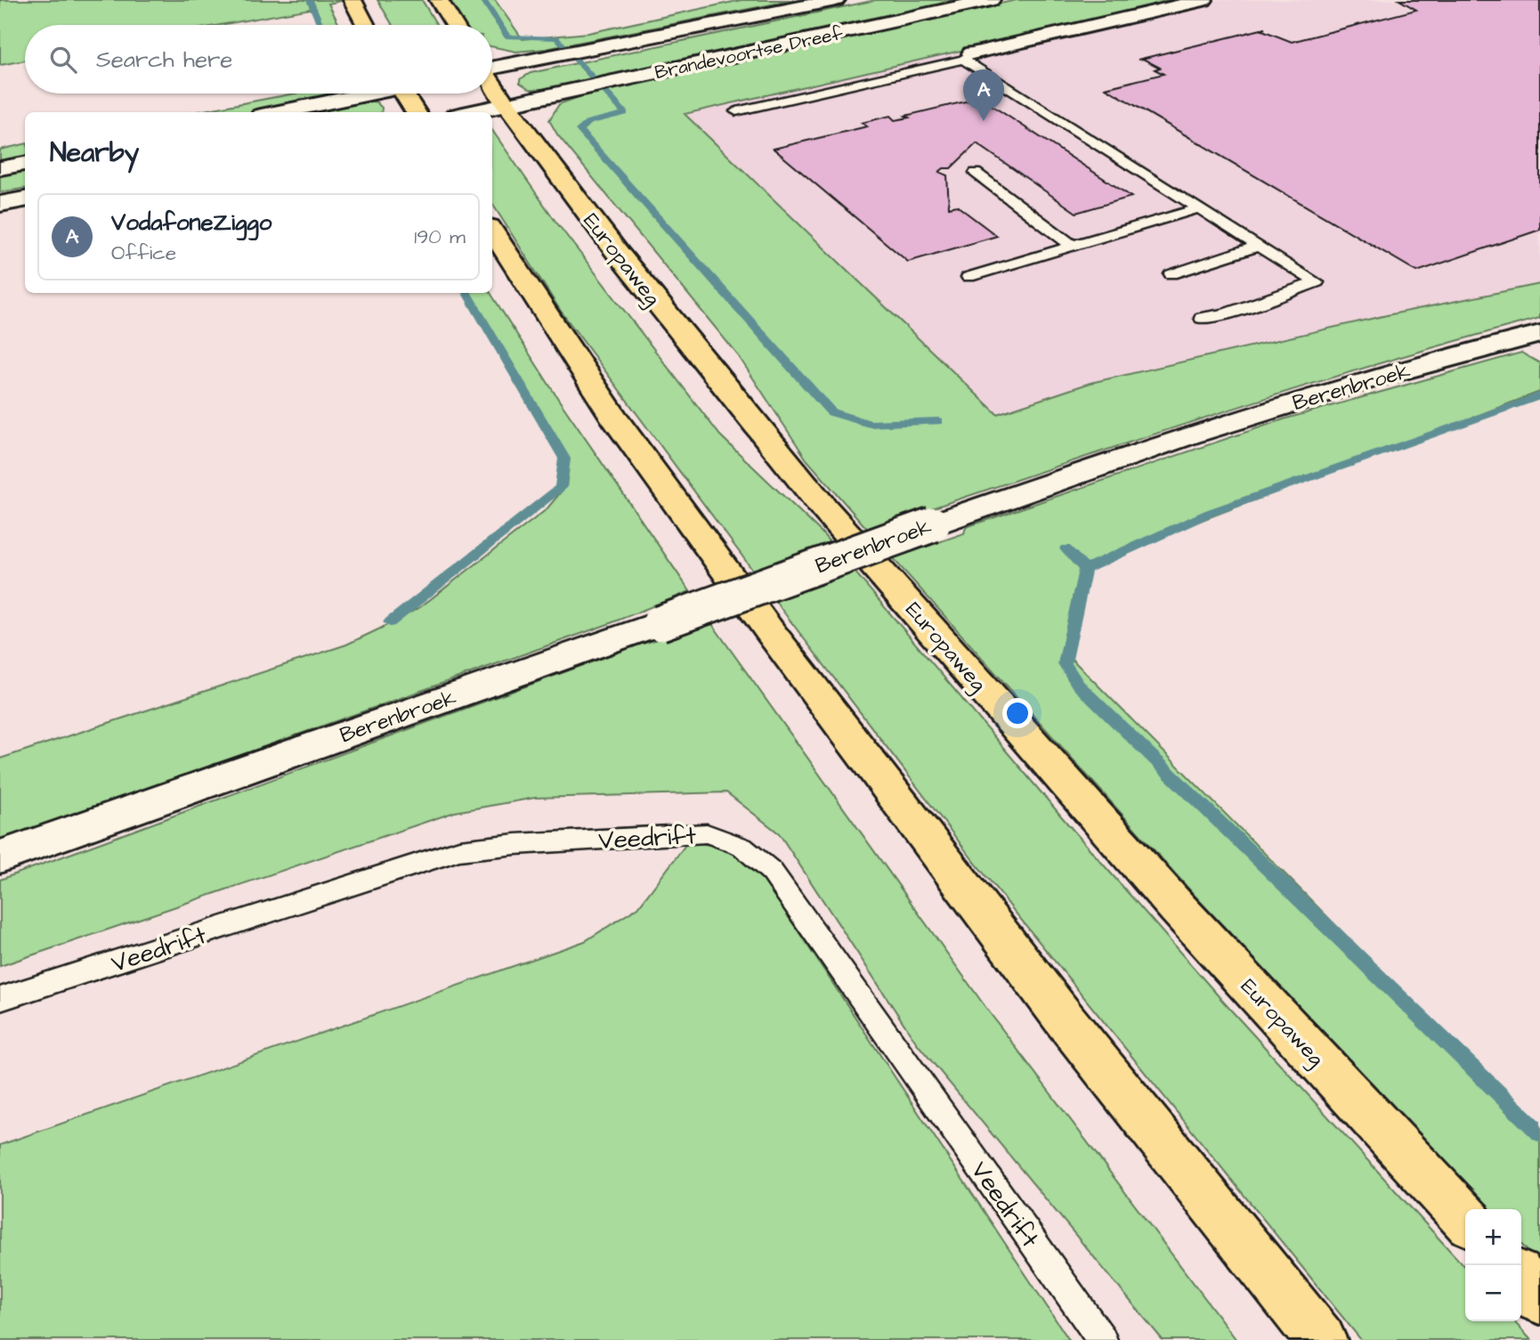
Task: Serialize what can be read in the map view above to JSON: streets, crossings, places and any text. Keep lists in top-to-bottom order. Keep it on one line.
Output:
{"streets":{"main road":["Europaweg"],"street":["Brandevoortse Dreef","Berenbroek"],"lane":["Veedrift"]},"crossings":[["Brandevoortse Dreef","Europaweg"]],"page":{"search":"Search here","pins":"A","heading":"Nearby","list":[{"mark":"A","name":"VodafoneZiggo","note":"Office","value":"190 m"}],"map_buttons":["+","−"]}}
